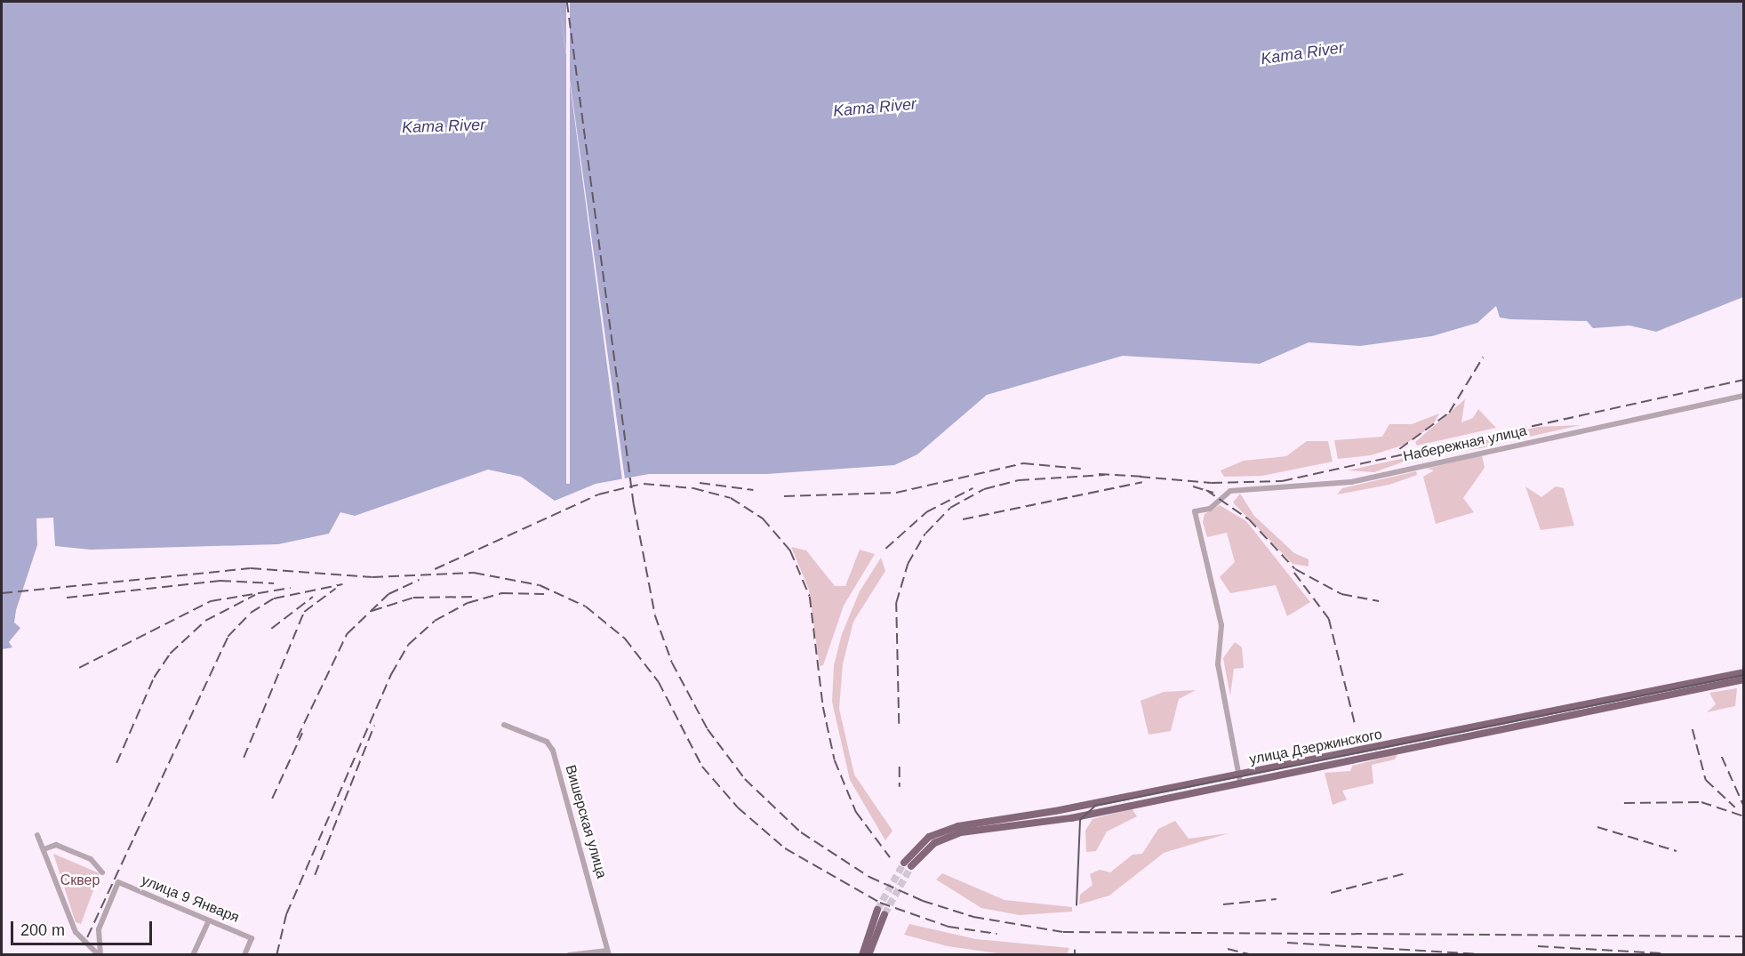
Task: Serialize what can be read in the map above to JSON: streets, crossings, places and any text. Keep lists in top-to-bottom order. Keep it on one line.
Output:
{"streets":{"main road":["улица Дзержинского"],"street":["Набережная улица","Вишерская улица","улица 9 Января"]},"crossings":[["Набережная улица","улица Дзержинского"]],"water":["Kama River"],"parks":["Сквер"],"scale_bar":"200 m"}
